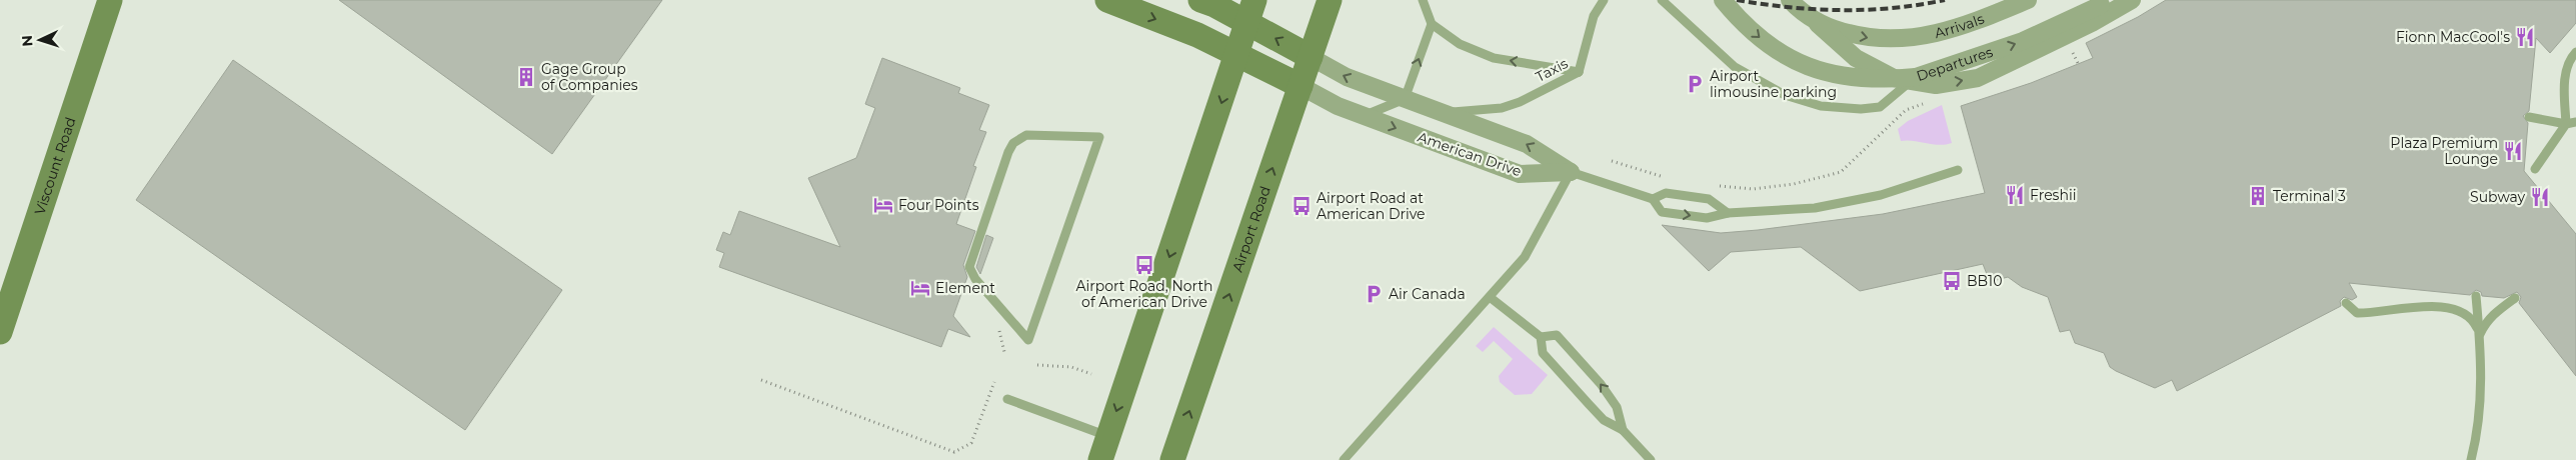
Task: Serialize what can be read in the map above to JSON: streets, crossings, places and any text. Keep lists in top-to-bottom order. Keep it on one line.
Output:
{"streets":{"main road":["American Drive","Viscount Road","Airport Road"],"street":["Arrivals","Departures"],"lane":["Taxis"]},"crossings":[["Taxis","American Drive"],["American Drive","Airport Road"]],"one_way":["Taxis"],"places":{"restaurant":["Fionn MacCool's","Plaza Premium Lounge","Freshii","Subway"],"building":["Gage Group of Companies","Terminal 3"],"parking":["Airport limousine parking","Air Canada"],"hotel":["Four Points","Element"],"bus stop":["Airport Road at American Drive","Airport Road, North of American Drive","BB10"]},"north":"left"}
